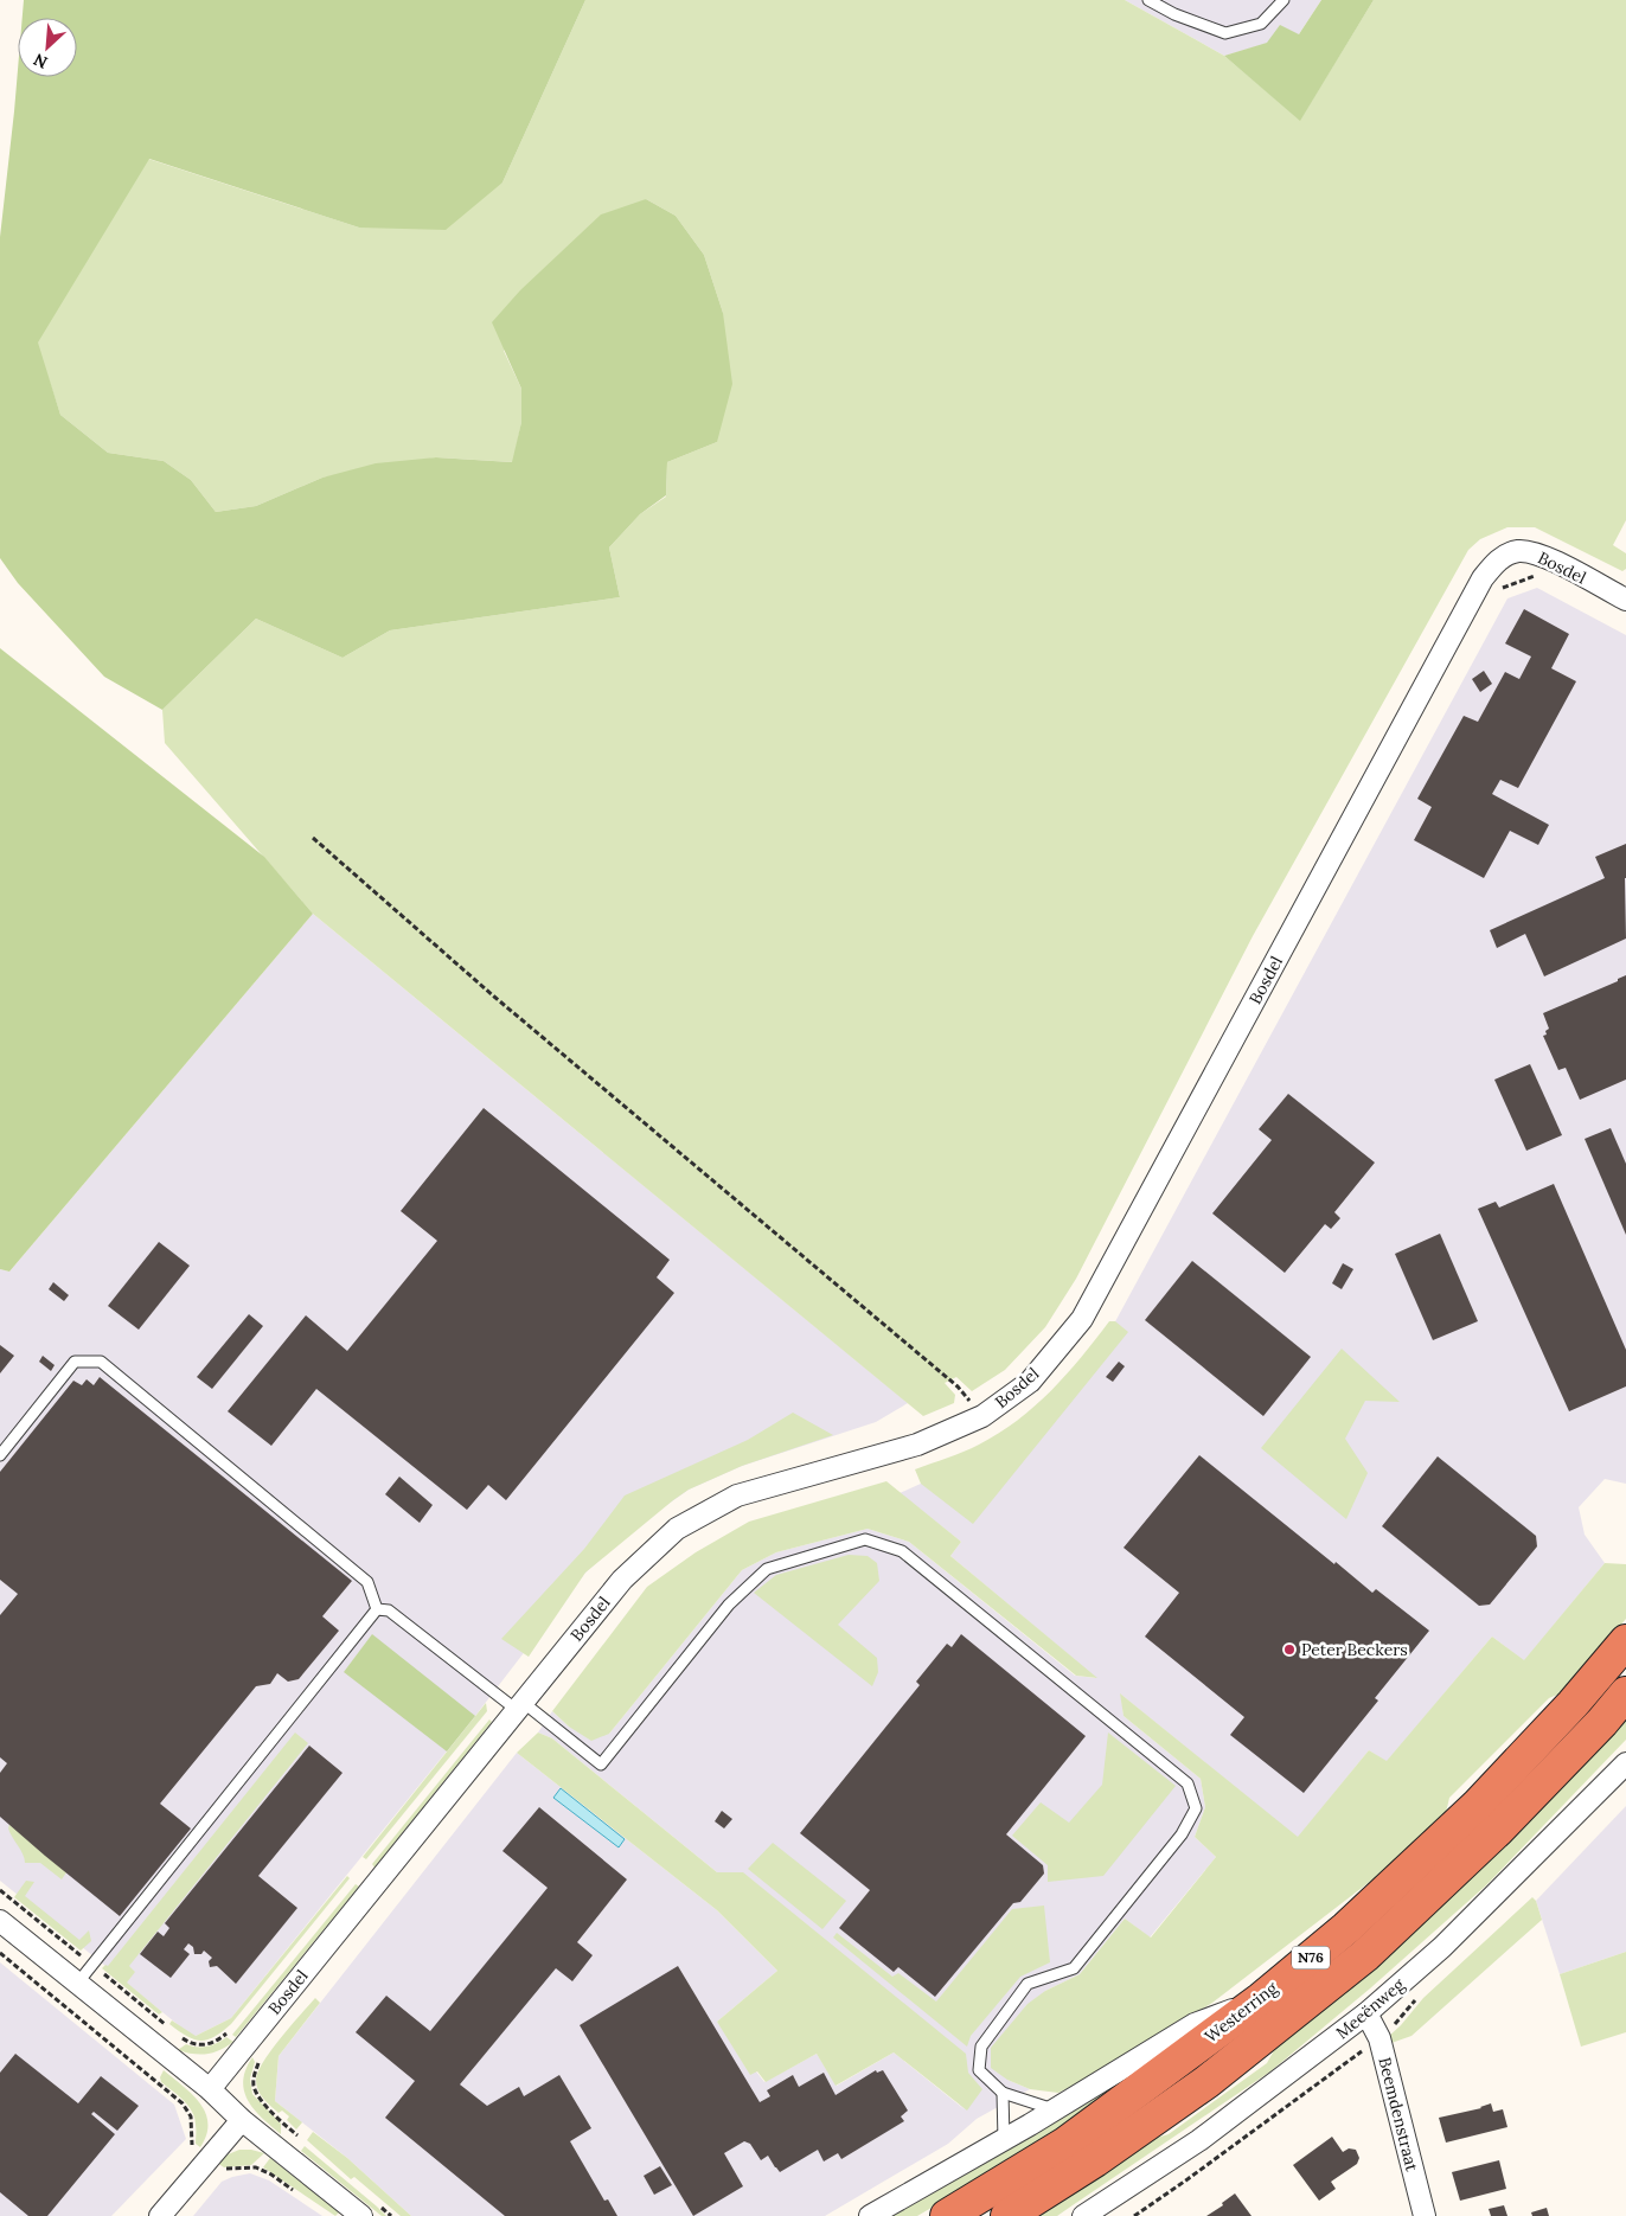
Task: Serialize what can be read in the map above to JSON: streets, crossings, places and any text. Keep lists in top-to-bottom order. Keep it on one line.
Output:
{"streets":{"highway":["N76","Westerring"],"street":["Bosdel","Meeënweg","Beemdenstraat"]},"crossings":[["Meeënweg","Beemdenstraat"]],"places":["Peter Beckers"],"north":"bottom left"}
